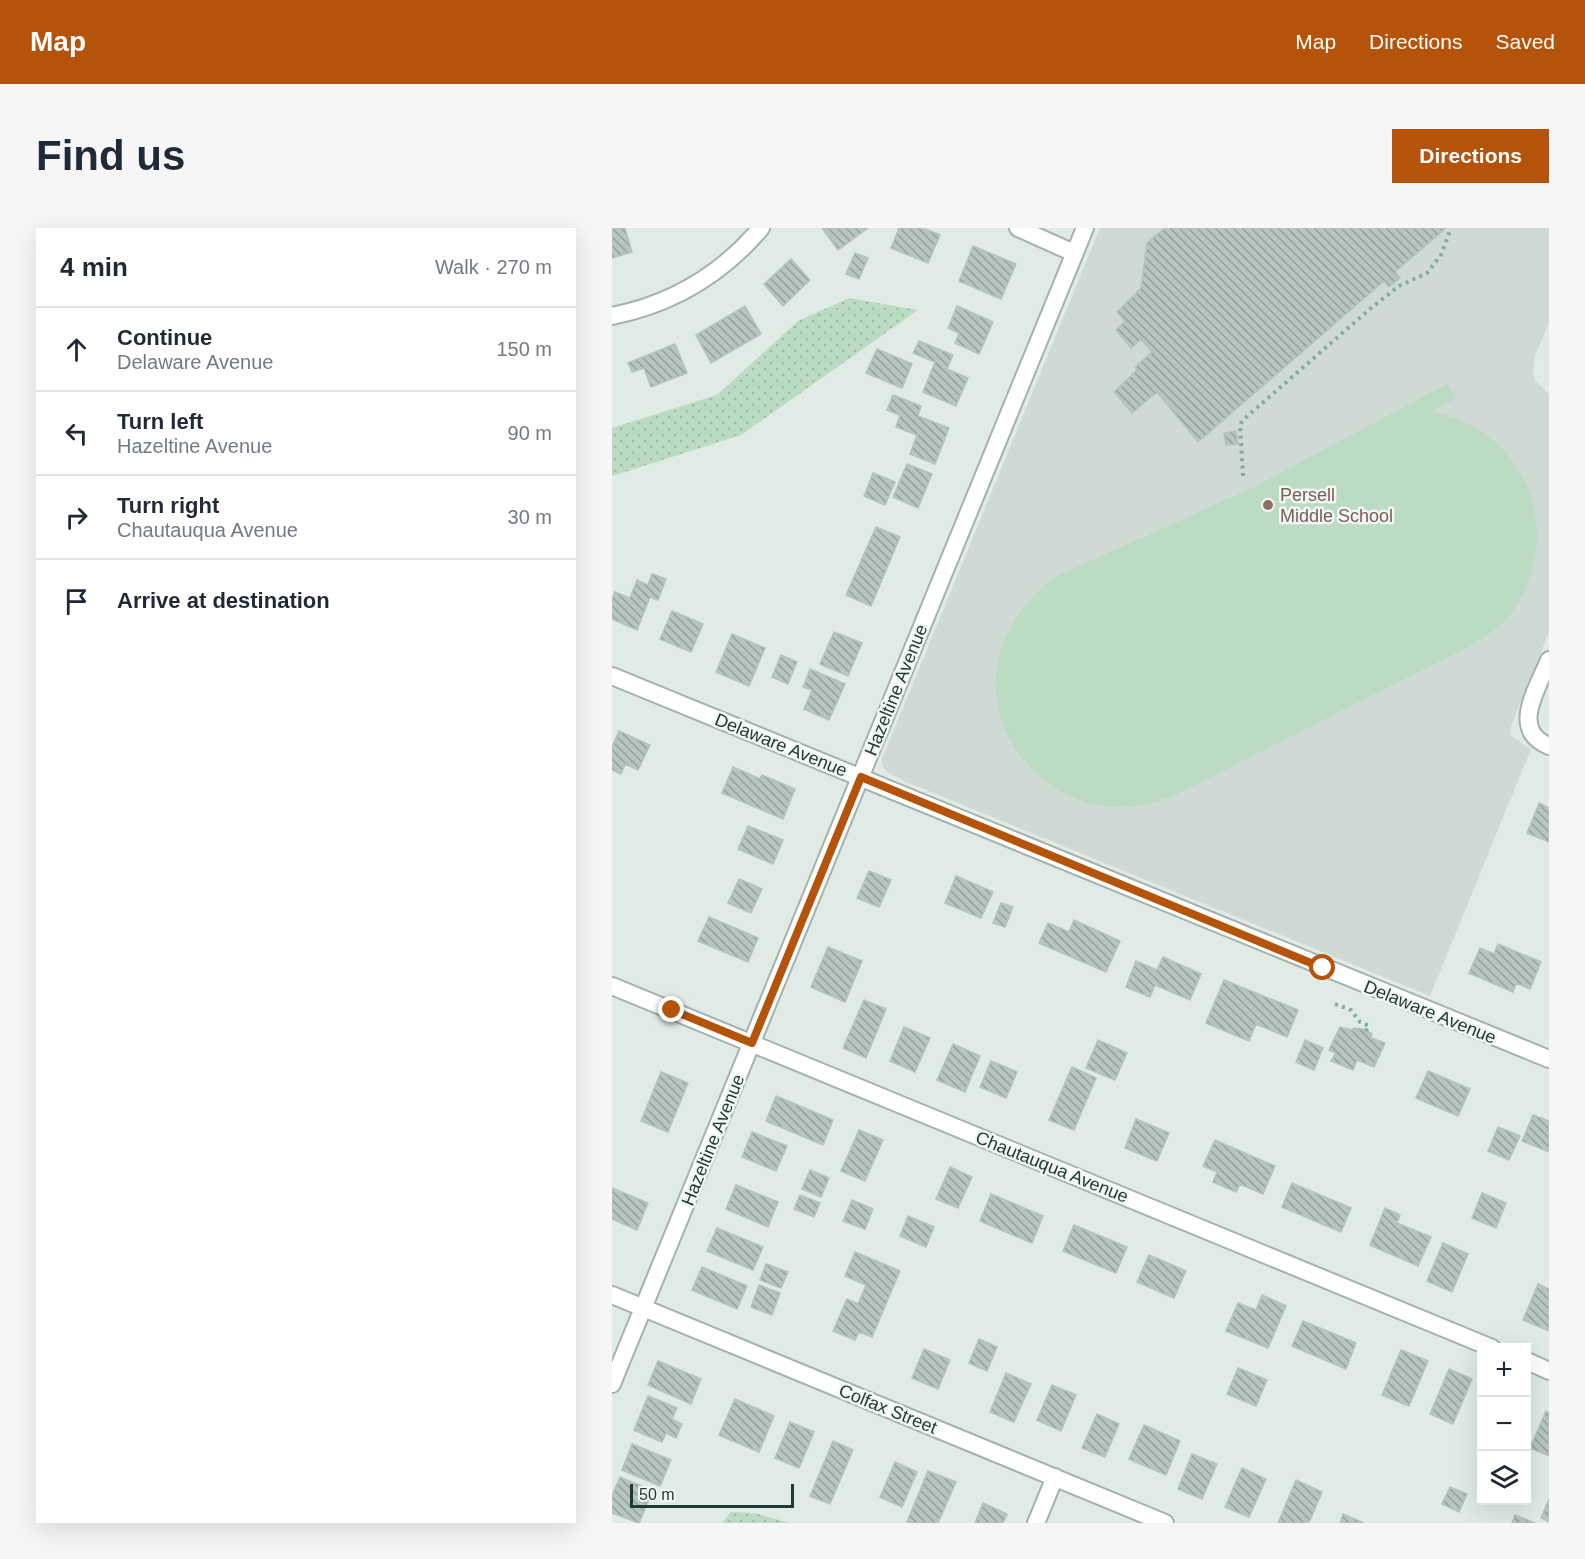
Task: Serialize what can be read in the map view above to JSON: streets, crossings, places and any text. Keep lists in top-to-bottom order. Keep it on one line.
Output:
{"streets":{"street":["Hazeltine Avenue","Delaware Avenue","Chautauqua Avenue","Colfax Street"]},"crossings":[["Hazeltine Avenue","Delaware Avenue"],["Hazeltine Avenue","Chautauqua Avenue"],["Hazeltine Avenue","Colfax Street"]],"places":["Persell Middle School"],"scale_bar":"50 m","page":{"header":"Map","nav":["Map","Directions","Saved"],"buttons":"Directions","title":"Find us","heading":["4 min","Walk · 270 m"],"list":[["Continue","Delaware Avenue","150 m"],["Turn left","Hazeltine Avenue","90 m"],["Turn right","Chautauqua Avenue","30 m"],"Arrive at destination"],"map_buttons":["+","−"],"scale":"50 m"}}
